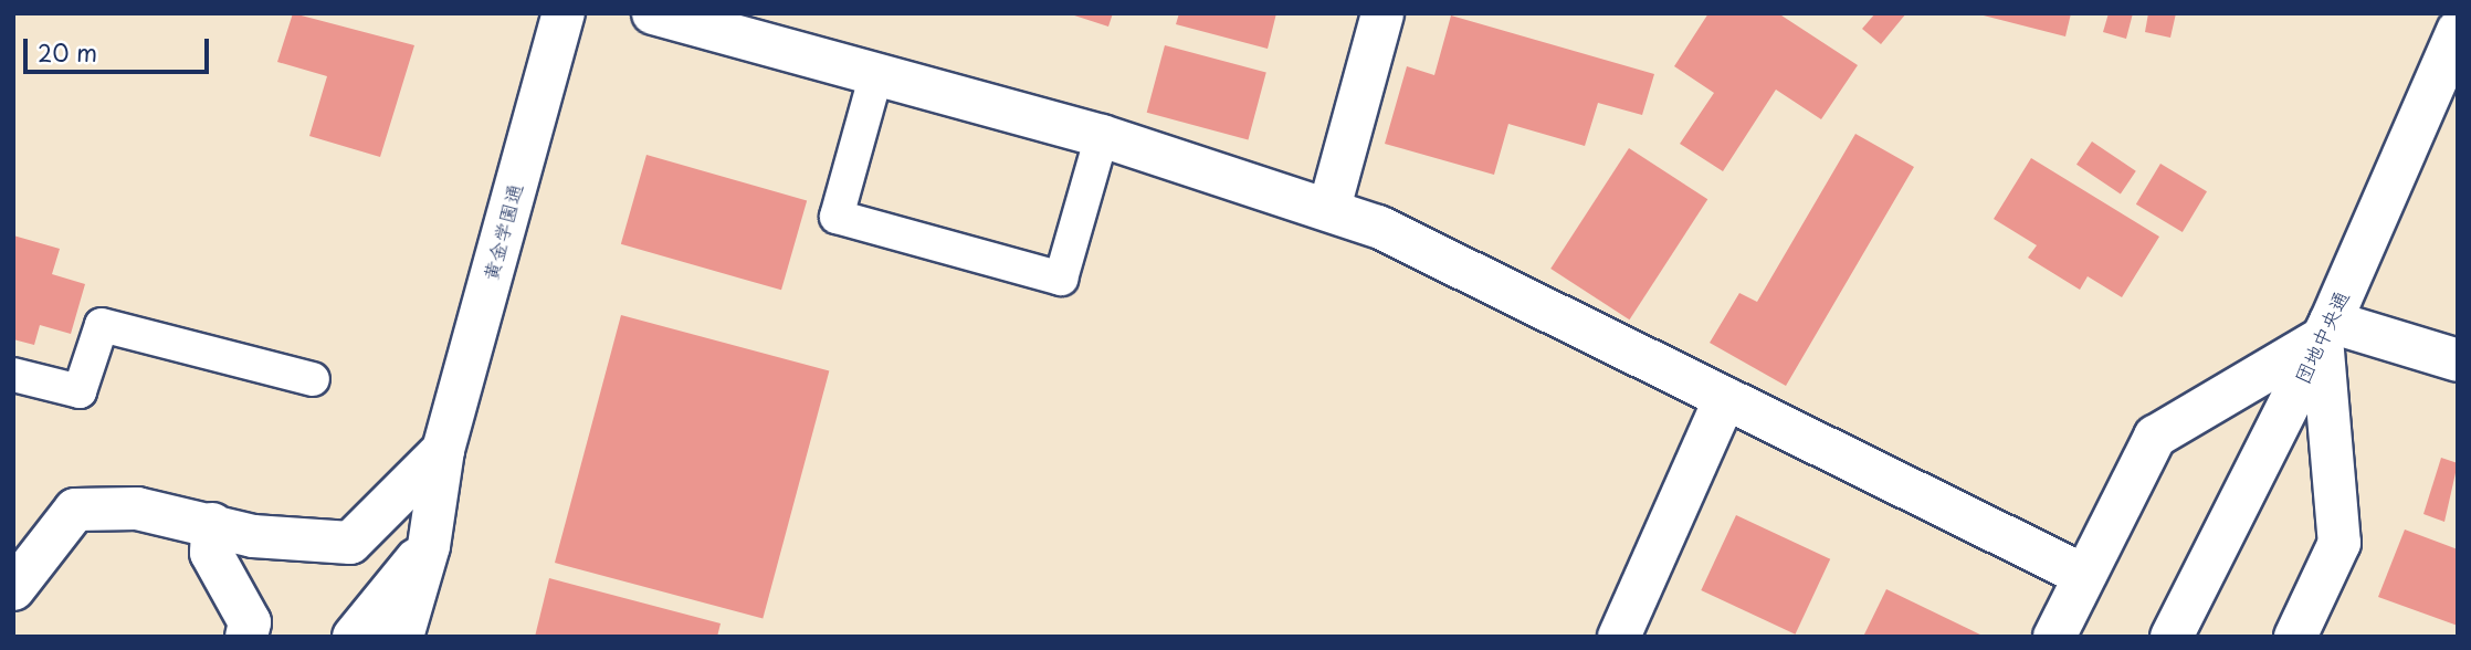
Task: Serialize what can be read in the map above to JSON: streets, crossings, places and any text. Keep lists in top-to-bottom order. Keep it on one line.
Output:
{"streets":{"street":["黄金学園通","団地中央通"]},"scale_bar":"20 m"}
